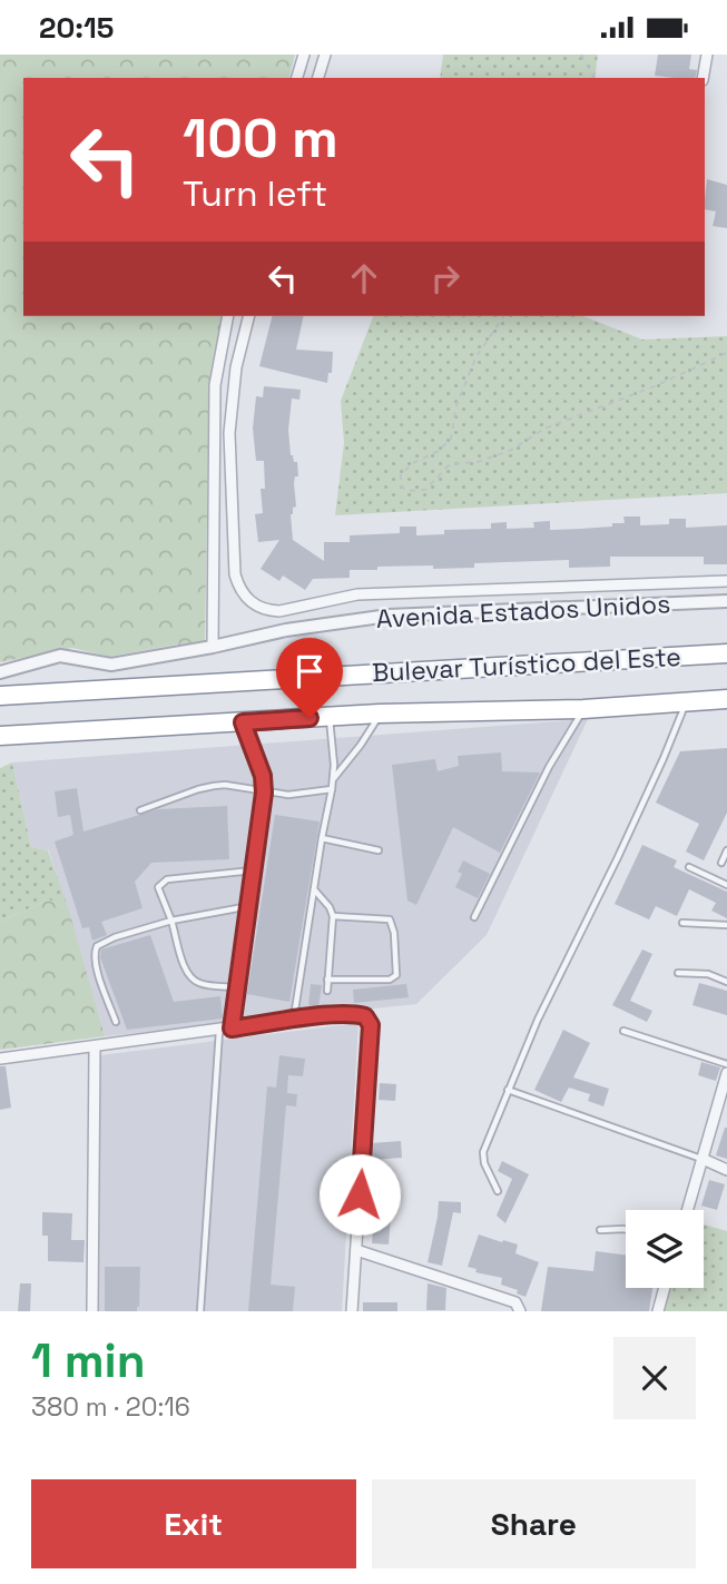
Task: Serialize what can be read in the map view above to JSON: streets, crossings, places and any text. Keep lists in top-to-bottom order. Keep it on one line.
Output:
{"streets":{"highway":["Bulevar Turístico del Este"],"street":["Avenida Estados Unidos"]},"page":{"status":"20:15","turn":["100 m","Turn left"],"heading":["1 min","380 m · 20:16"],"buttons":["Exit","Share"]}}
